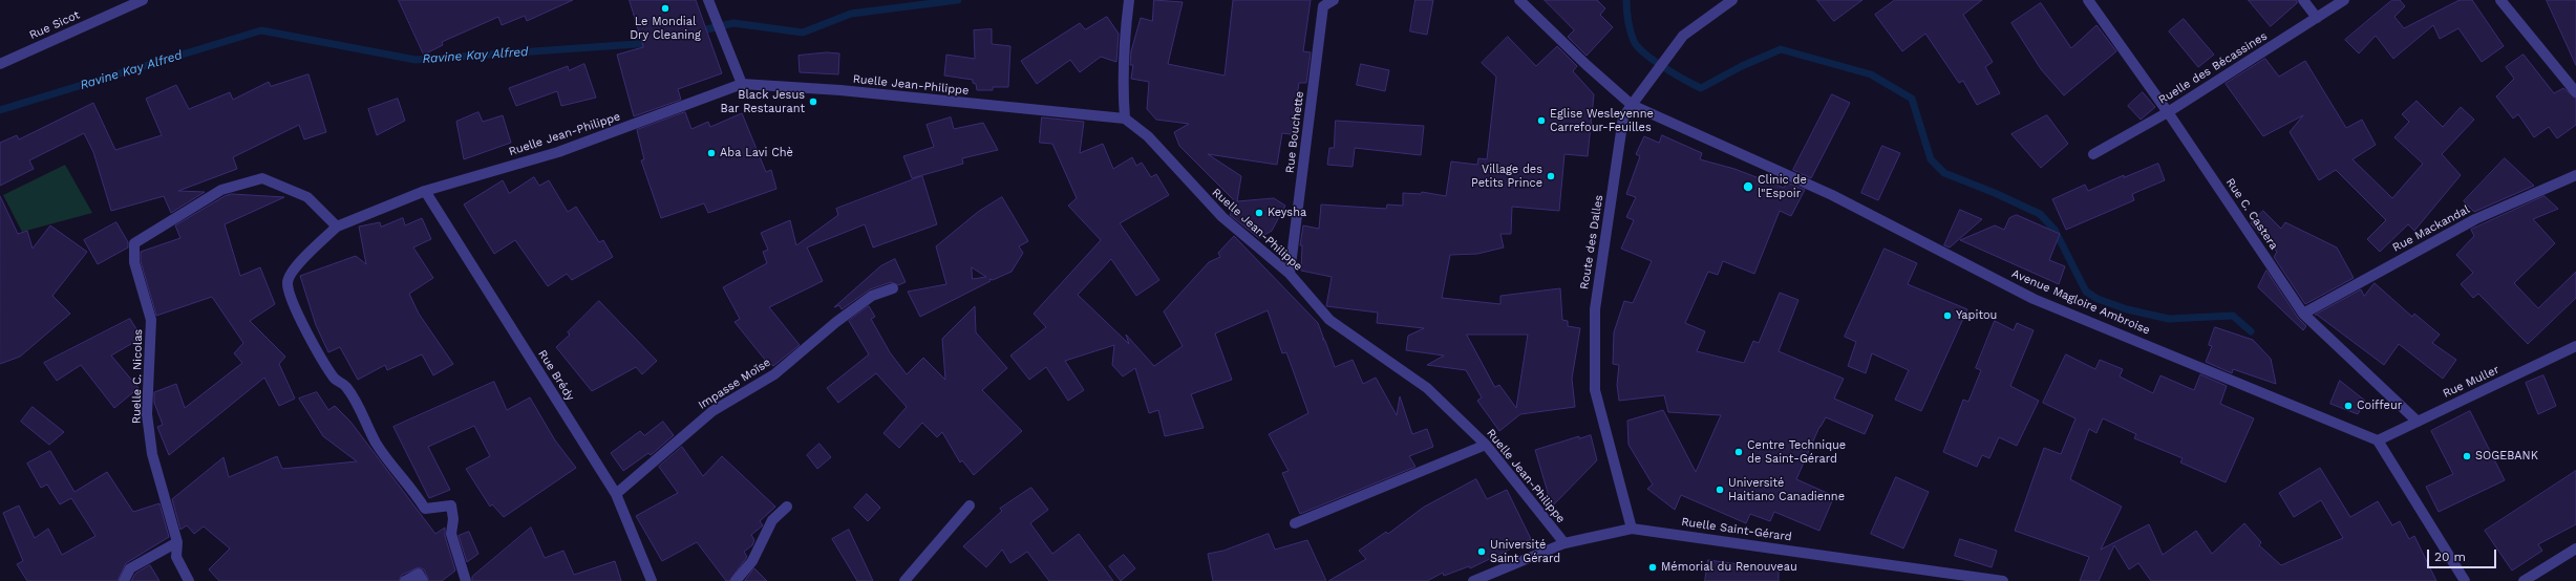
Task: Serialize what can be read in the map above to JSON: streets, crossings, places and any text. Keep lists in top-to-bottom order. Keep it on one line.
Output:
{"streets":{"street":["Rue Sicot","Ruelle des Bécassines","Ruelle Jean-Philippe","Rue Bouchette","Rue C. Castera","Rue Mackandal","Route des Dalles","Avenue Magloire Ambroise","Rue Brédy","Ruelle C. Nicolas","Rue Muller","Impasse Moïse","Ruelle Saint-Gérard"]},"crossings":[["Ruelle des Bécassines","Rue C. Castera"],["Ruelle Jean-Philippe","Rue Bouchette"],["Ruelle Jean-Philippe","Rue Brédy"],["Ruelle Jean-Philippe","Ruelle C. Nicolas"],["Ruelle Jean-Philippe","Ruelle Saint-Gérard"],["Rue C. Castera","Rue Mackandal"],["Rue C. Castera","Rue Muller"],["Route des Dalles","Avenue Magloire Ambroise"],["Route des Dalles","Ruelle Saint-Gérard"],["Avenue Magloire Ambroise","Rue Muller"],["Rue Brédy","Impasse Moïse"]],"water":["Ravine Kay Alfred"],"places":["Le Mondial Dry Cleaning","Black Jesus Bar Restaurant","Eglise Wesleyenne Carrefour-Feuilles","Aba Lavi Chè","Village des Petits Prince","Clinic de l\"Espoir","Keysha","Yapitou","Coiffeur","Centre Technique de Saint-Gérard","SOGEBANK","Université Haitiano Canadienne","Université Saint Gérard","Mémorial du Renouveau"],"scale_bar":"20 m"}
